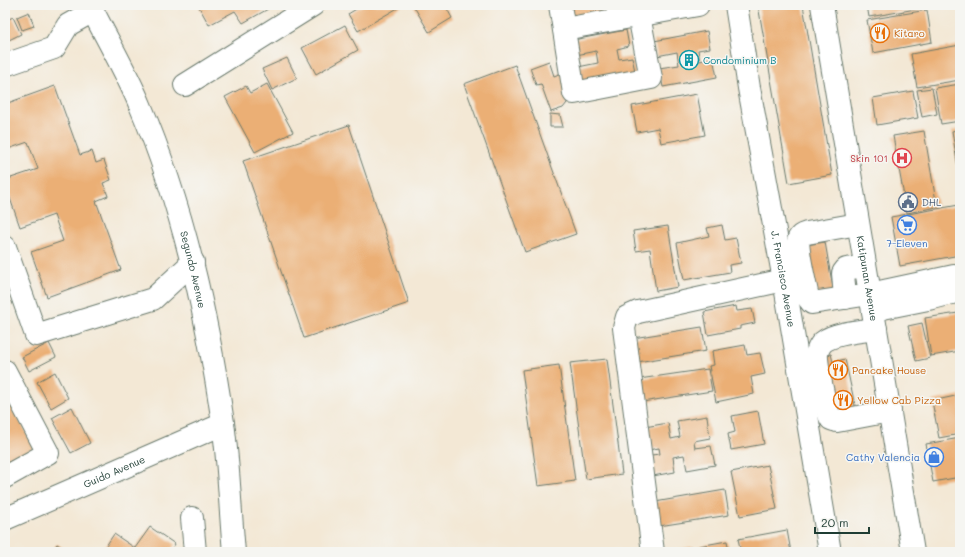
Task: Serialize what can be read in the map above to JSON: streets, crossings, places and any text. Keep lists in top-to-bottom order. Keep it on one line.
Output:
{"streets":{"street":["Segundo Avenue","J. Francisco Avenue","Katipunan Avenue","Guido Avenue"]},"crossings":[["Segundo Avenue","Guido Avenue"]],"places":{"restaurant":["Kitaro","Pancake House","Yellow Cab Pizza"],"building":["Condominium B"],"hospital":["Skin 101"],"public building":["DHL"],"supermarket":["7-Eleven"],"shop":["Cathy Valencia"]},"scale_bar":"20 m"}
